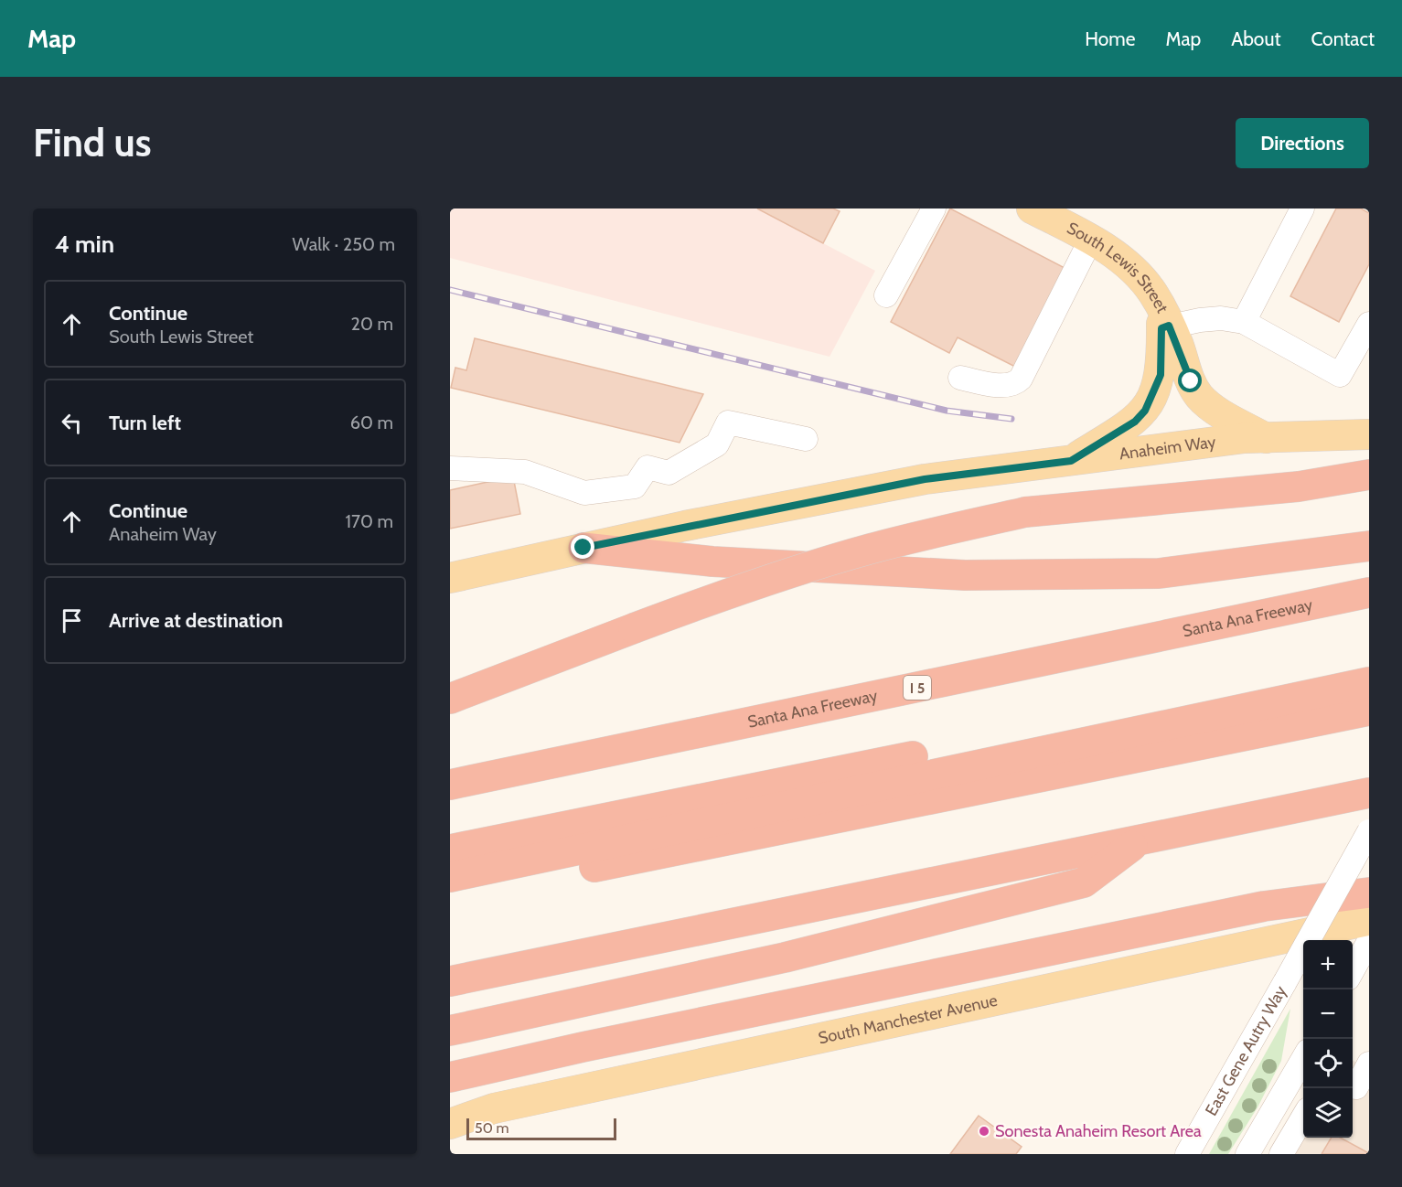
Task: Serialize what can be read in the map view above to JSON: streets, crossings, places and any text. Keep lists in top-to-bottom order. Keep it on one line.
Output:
{"streets":{"highway":["Santa Ana Freeway","I 5"],"main road":["South Lewis Street","Anaheim Way","South Manchester Avenue"],"street":["East Gene Autry Way"]},"crossings":[["South Lewis Street","Anaheim Way"]],"places":["Sonesta Anaheim Resort Area"],"scale_bar":"50 m","page":{"header":"Map","nav":["Home","Map","About","Contact"],"buttons":"Directions","title":"Find us","heading":["4 min","Walk · 250 m"],"list":[["Continue","South Lewis Street","20 m"],["Turn left","60 m"],["Continue","Anaheim Way","170 m"],"Arrive at destination"],"map_buttons":["+","−"],"scale":"50 m"}}
